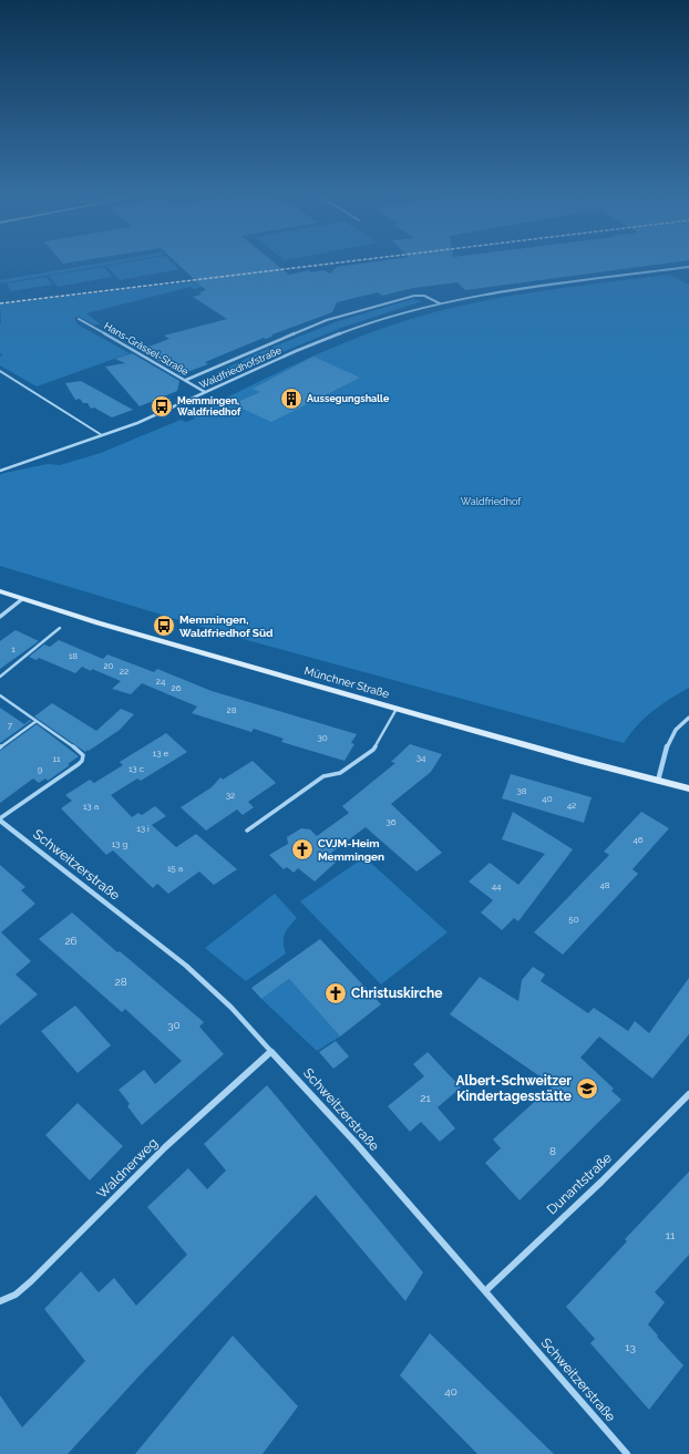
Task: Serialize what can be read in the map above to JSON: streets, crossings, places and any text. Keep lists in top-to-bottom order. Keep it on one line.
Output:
{"streets":{"street":["Hans-Grässel-Straße","Waldfriedhofstraße","Münchner Straße","Schweitzerstraße","Waldnerweg","Dunantstraße"]},"crossings":[["Hans-Grässel-Straße","Waldfriedhofstraße"],["Schweitzerstraße","Waldnerweg"],["Schweitzerstraße","Dunantstraße"]],"parks":["Waldfriedhof"],"places":{"building":["Aussegungshalle"],"bus stop":["Memmingen, Waldfriedhof","Memmingen, Waldfriedhof Süd"],"church":["CVJM-Heim Memmingen","Christuskirche"],"school or university":["Albert-Schweitzer Kindertagesstätte"]},"house_numbers":["1","18","20","22","24","26","28","7","30","13 e","34","11","13 c","9","38","32","40","42","13 a","36","13 i","46","13 g","15 a","48","44","50","26","28","30","21","8","11","13","40"]}
